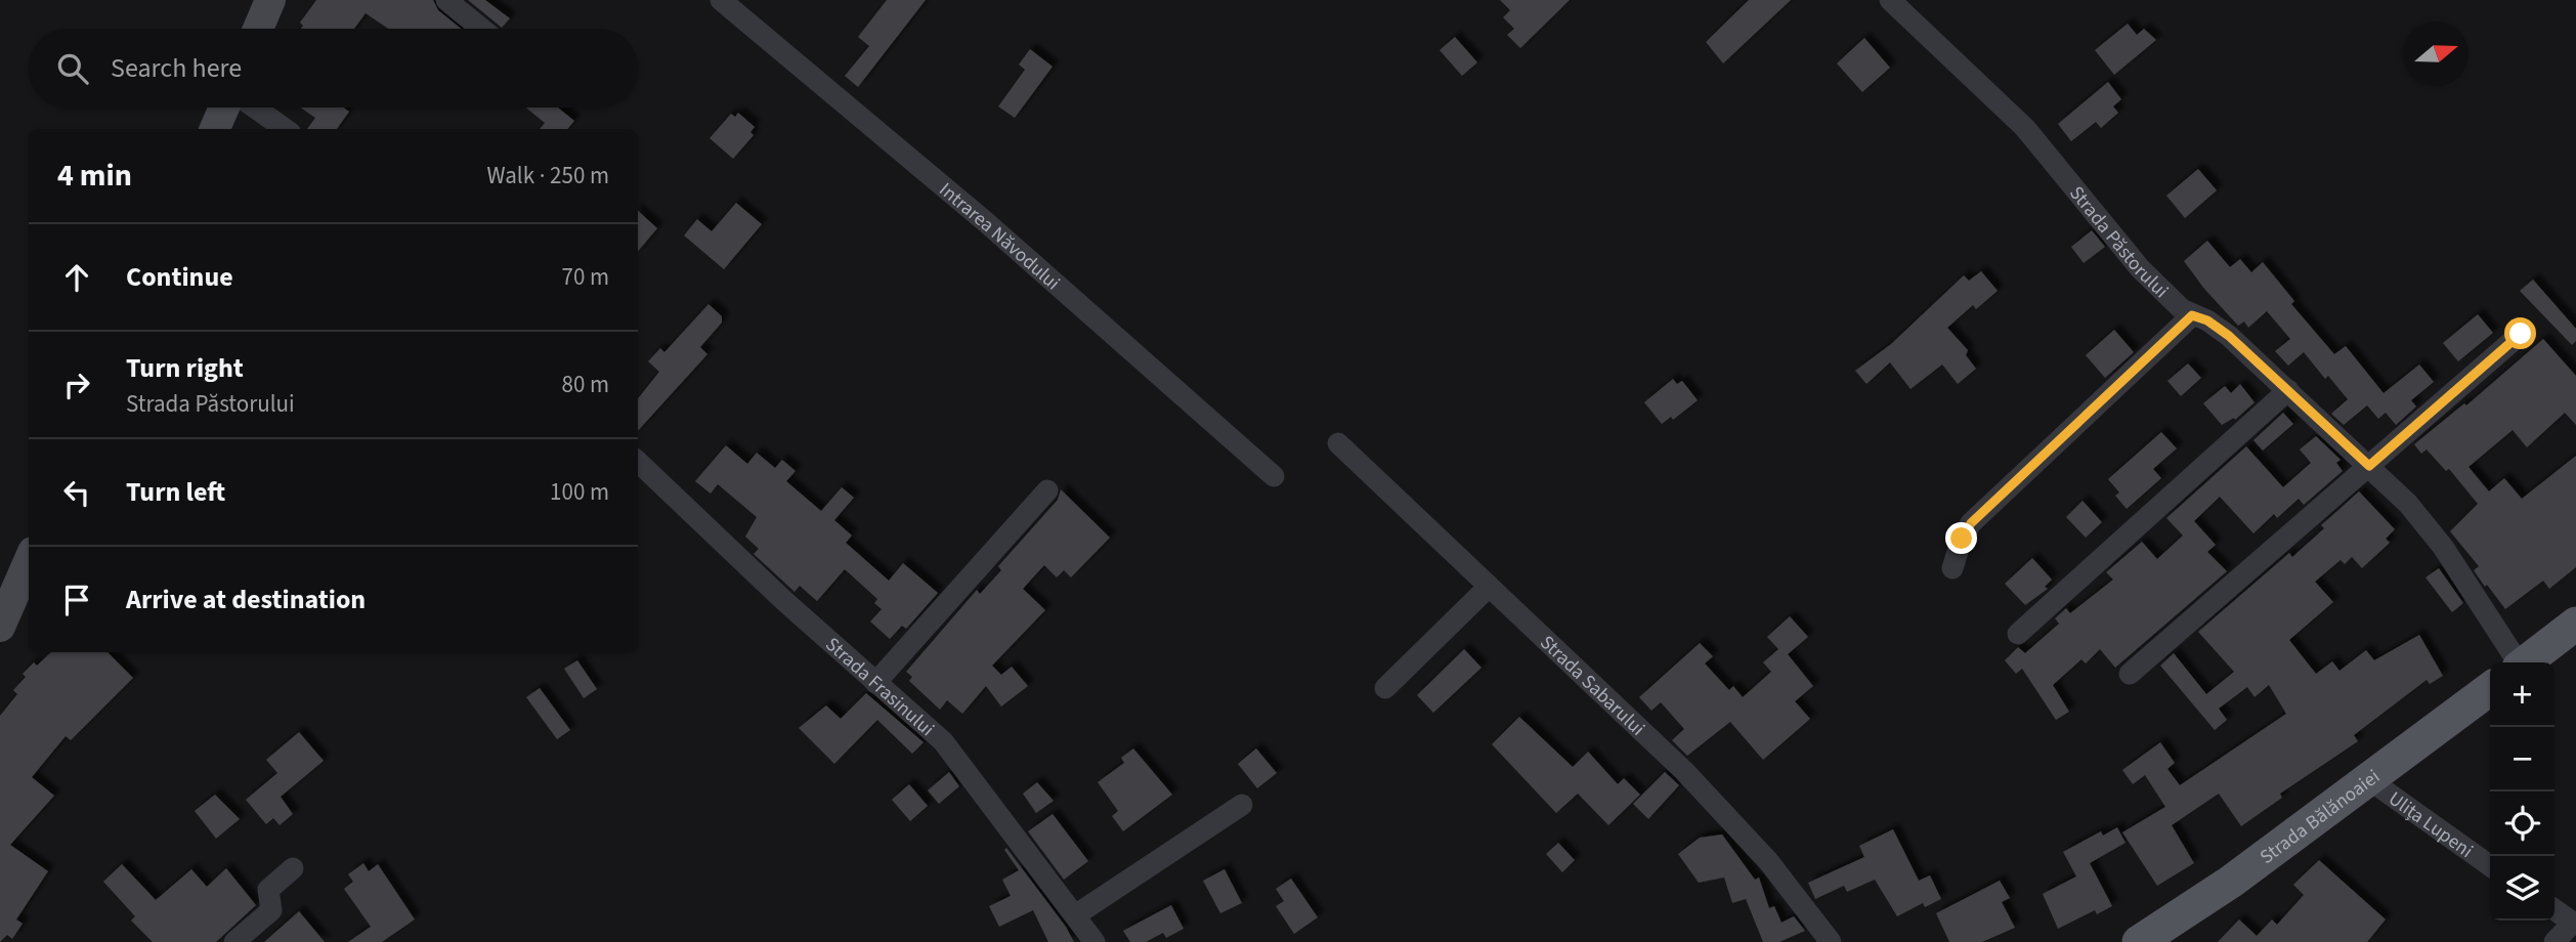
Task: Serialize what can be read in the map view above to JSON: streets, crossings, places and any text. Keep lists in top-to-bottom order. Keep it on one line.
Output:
{"streets":{"main road":["Strada Bălănoaiei"],"street":["Intrarea Năvodului","Strada Păstorului","Strada Sabarului","Strada Frasinului","Ulița Lupeni"]},"crossings":[["Strada Bălănoaiei","Ulița Lupeni"]],"north":"right","page":{"search":"Search here","heading":["4 min","Walk · 250 m"],"list":[["Continue","70 m"],["Turn right","Strada Păstorului","80 m"],["Turn left","100 m"],"Arrive at destination"],"map_buttons":["+","−"]}}
